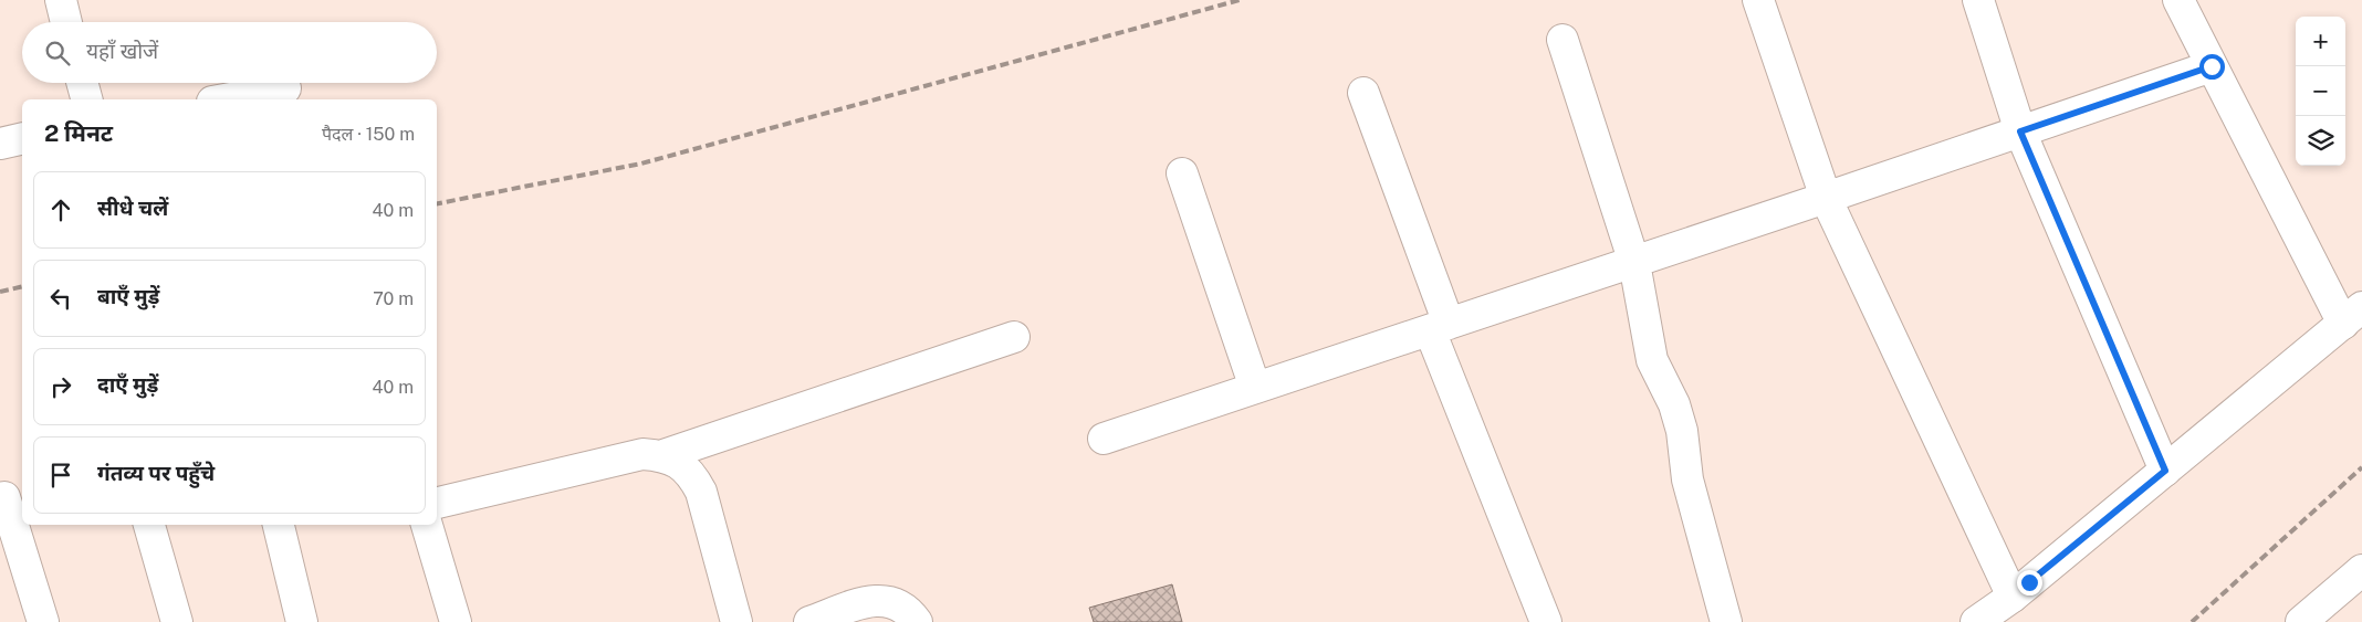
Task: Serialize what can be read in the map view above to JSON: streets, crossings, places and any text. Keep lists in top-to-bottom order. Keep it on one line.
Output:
{"page":{"map_buttons":["+","−"],"search":"यहाँ खोजें","heading":["2 मिनट","पैदल · 150 m"],"list":[["सीधे चलें","40 m"],["बाएँ मुड़ें","70 m"],["दाएँ मुड़ें","40 m"],"गंतव्य पर पहुँचे"]}}
